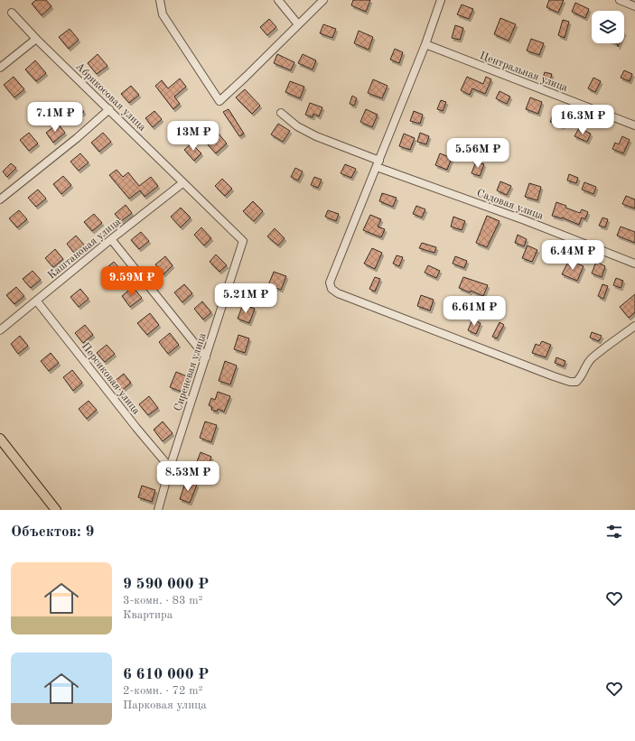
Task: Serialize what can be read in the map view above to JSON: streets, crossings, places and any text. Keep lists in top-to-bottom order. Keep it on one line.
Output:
{"streets":{"street":["Центральная улица","Абрикосовая улица","Садовая улица","Каштановая улица","Сиреневая улица","Персиковая улица"]},"crossings":[["Абрикосовая улица","Каштановая улица"],["Абрикосовая улица","Сиреневая улица"],["Каштановая улица","Персиковая улица"],["Сиреневая улица","Персиковая улица"]],"page":{"price":["7.1M ₽","16.3M ₽","13M ₽","5.56M ₽","6.44M ₽","9.59M ₽","5.21M ₽","6.61M ₽","8.53M ₽"],"heading":"Объектов: 9","list":[{"name":"9 590 000 ₽","note":"3-комн. · 83 m² · Квартира"},{"name":"6 610 000 ₽","note":"2-комн. · 72 m² · Парковая улица"}]}}
